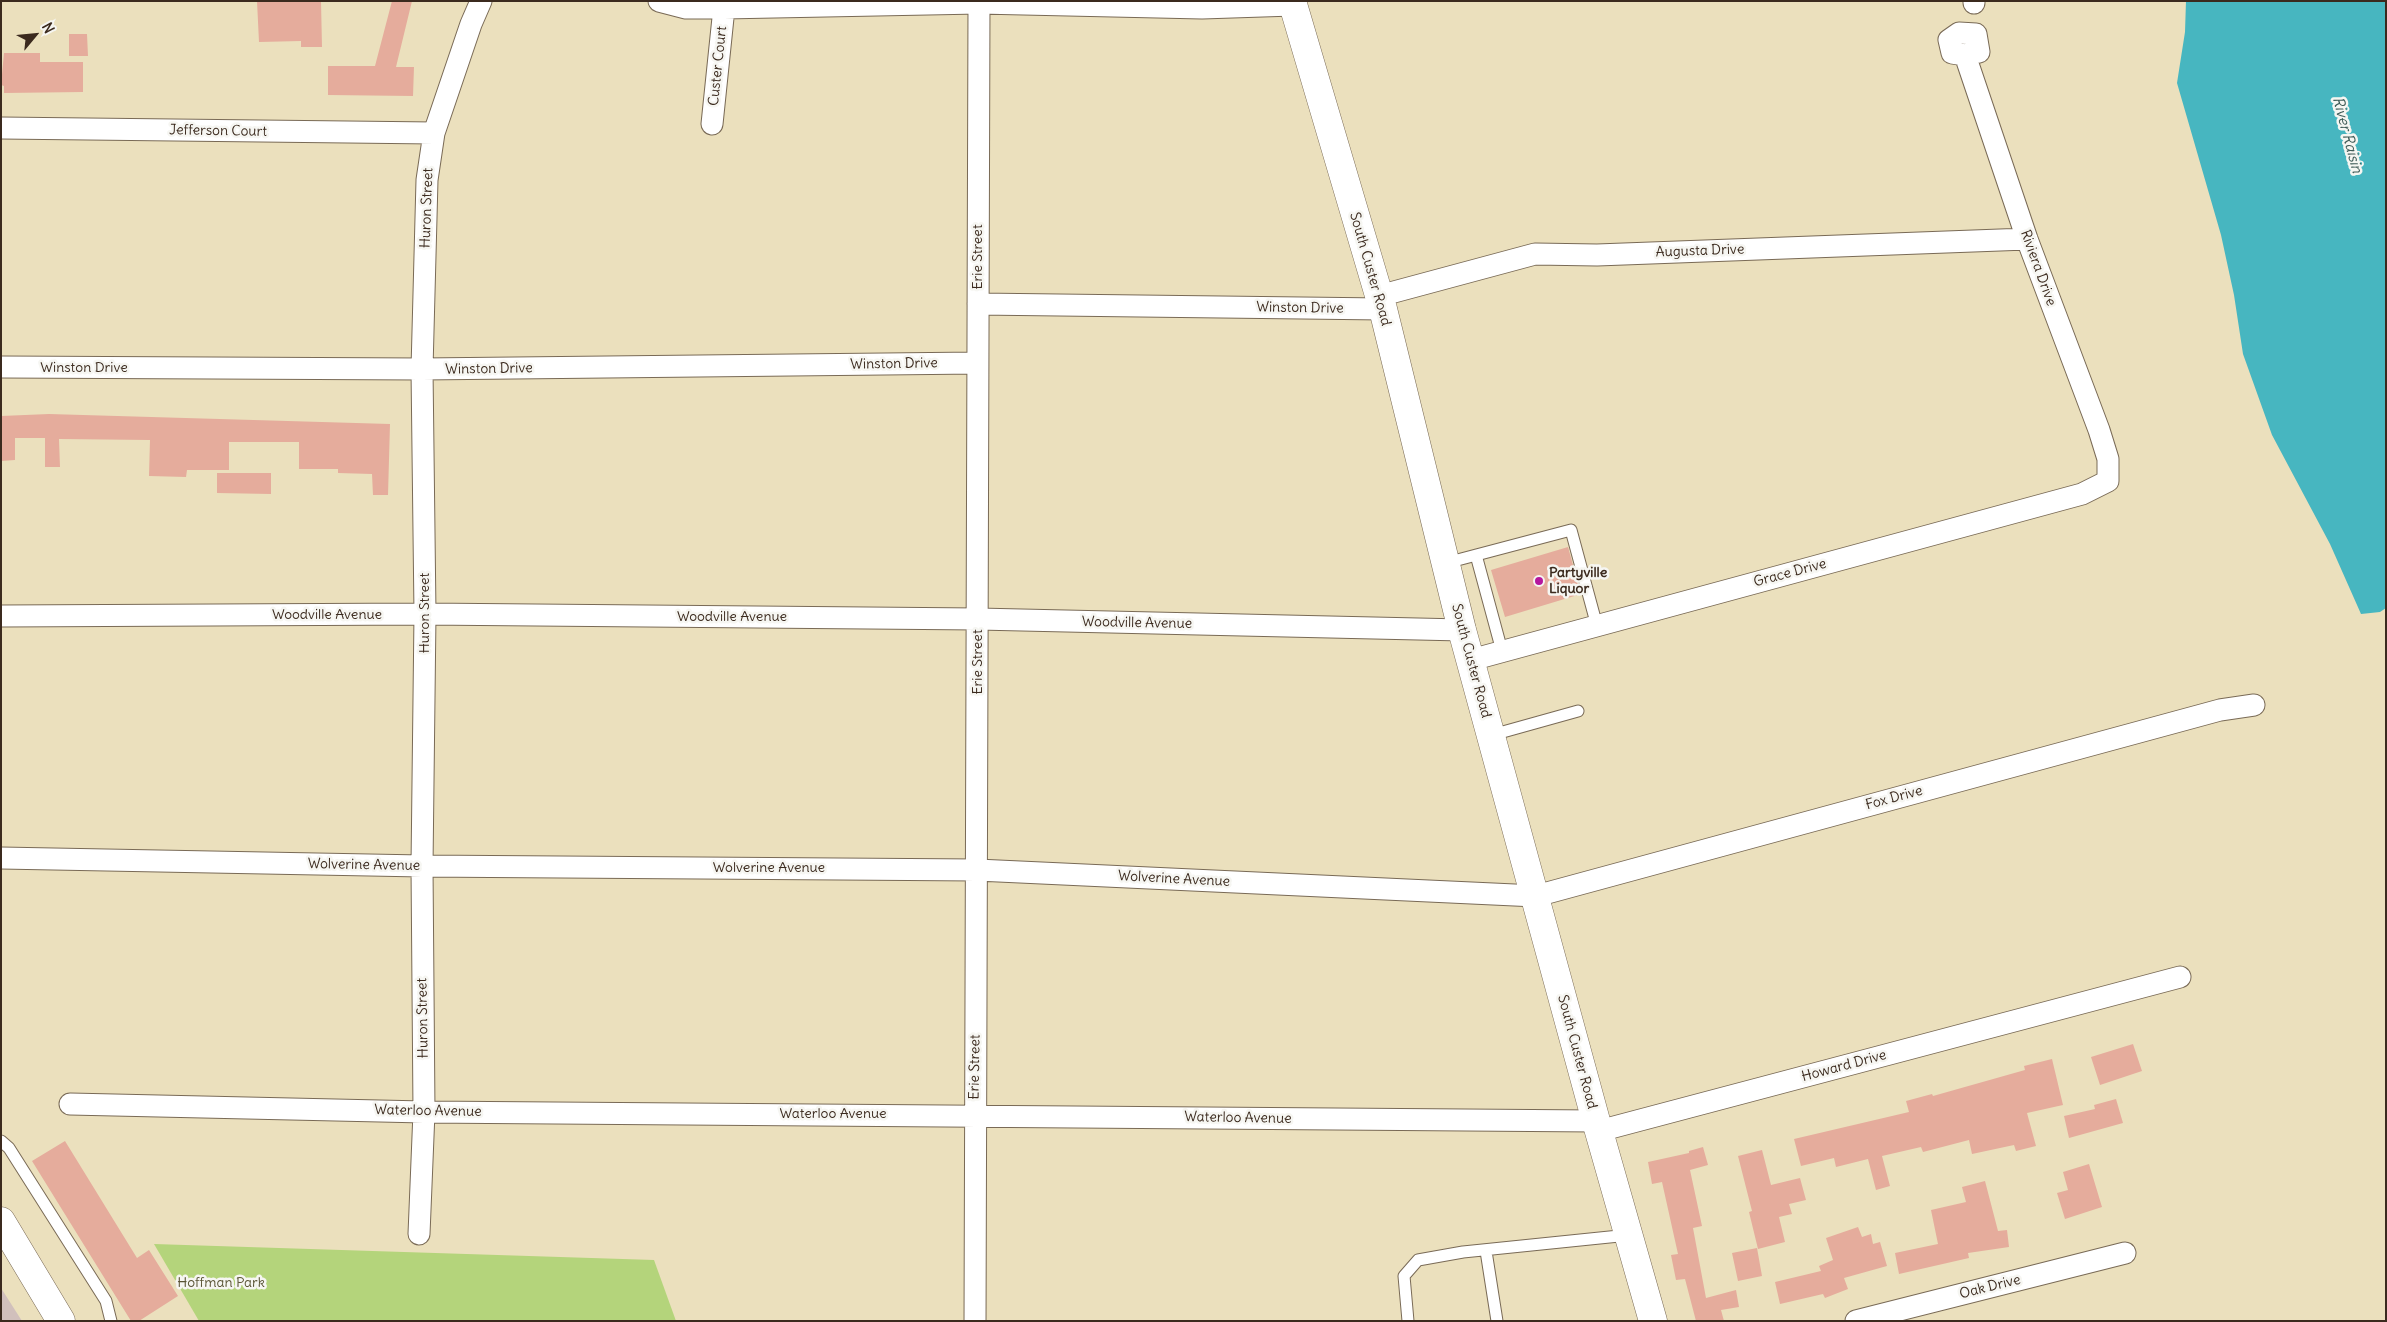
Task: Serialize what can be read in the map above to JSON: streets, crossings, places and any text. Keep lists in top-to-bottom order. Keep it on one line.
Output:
{"streets":{"main road":["South Custer Road"],"street":["Custer Court","Jefferson Court","Huron Street","Augusta Drive","Erie Street","Riviera Drive","Winston Drive","Grace Drive","Woodville Avenue","Fox Drive","Wolverine Avenue","Howard Drive","Waterloo Avenue","Oak Drive"]},"crossings":[["Jefferson Court","Huron Street"],["Huron Street","Winston Drive"],["Huron Street","Woodville Avenue"],["Huron Street","Wolverine Avenue"],["Huron Street","Waterloo Avenue"],["Augusta Drive","Riviera Drive"],["Augusta Drive","South Custer Road"],["Augusta Drive","Winston Drive"],["Erie Street","Winston Drive"],["Erie Street","Woodville Avenue"],["Erie Street","Wolverine Avenue"],["Erie Street","Waterloo Avenue"],["Riviera Drive","Grace Drive"],["South Custer Road","Winston Drive"],["South Custer Road","Grace Drive"],["South Custer Road","Woodville Avenue"],["South Custer Road","Fox Drive"],["South Custer Road","Wolverine Avenue"],["South Custer Road","Howard Drive"],["South Custer Road","Waterloo Avenue"],["Fox Drive","Wolverine Avenue"],["Howard Drive","Waterloo Avenue"]],"water":["River Raisin"],"parks":["Hoffman Park"],"places":["Partyville Liquor"],"north":"top right"}
